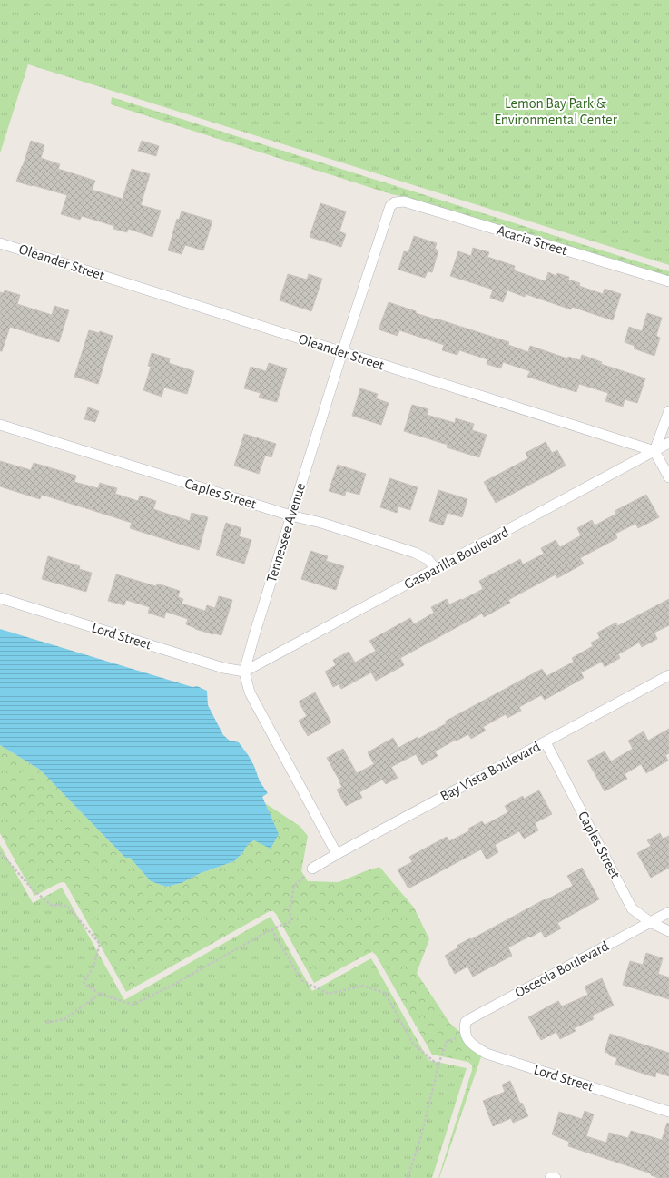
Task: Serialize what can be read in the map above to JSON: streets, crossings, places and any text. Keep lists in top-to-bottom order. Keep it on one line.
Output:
{"streets":{"street":["Acacia Street","Oleander Street","Caples Street","Tennessee Avenue","Gasparilla Boulevard","Lord Street","Bay Vista Boulevard","Osceola Boulevard"]},"crossings":[["Acacia Street","Tennessee Avenue"],["Oleander Street","Tennessee Avenue"],["Oleander Street","Gasparilla Boulevard"],["Caples Street","Tennessee Avenue"],["Caples Street","Gasparilla Boulevard"],["Caples Street","Bay Vista Boulevard"],["Caples Street","Osceola Boulevard"],["Tennessee Avenue","Gasparilla Boulevard"],["Tennessee Avenue","Lord Street"],["Gasparilla Boulevard","Lord Street"],["Lord Street","Osceola Boulevard"]],"parks":["Lemon Bay Park & Environmental Center"]}
